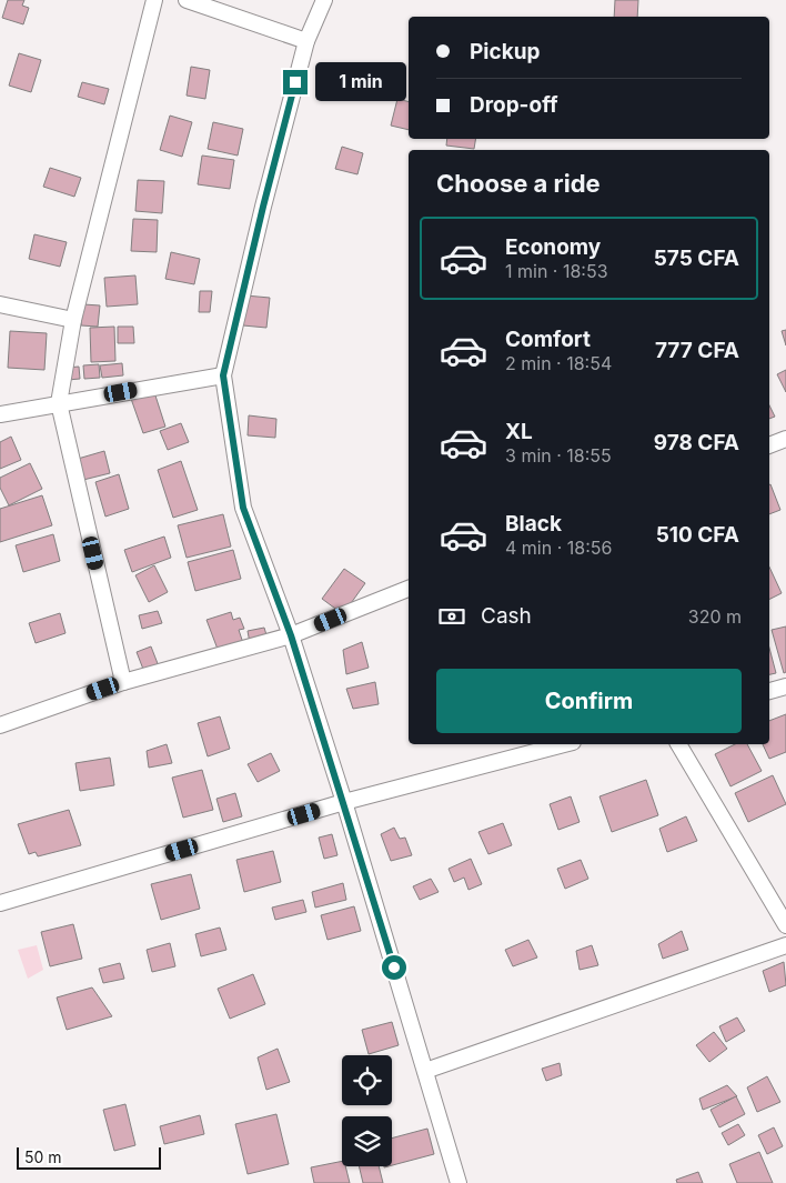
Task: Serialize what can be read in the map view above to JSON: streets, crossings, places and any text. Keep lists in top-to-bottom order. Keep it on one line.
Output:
{"scale_bar":"50 m","page":{"banner":["Pickup","Drop-off"],"bubble":"1 min","heading":"Choose a ride","list":[{"name":"Economy","note":"1 min · 18:53","value":"575 CFA"},{"name":"Comfort","note":"2 min · 18:54","value":"777 CFA"},{"name":"XL","note":"3 min · 18:55","value":"978 CFA"},{"name":"Black","note":"4 min · 18:56","value":"510 CFA"}],"pay":["Cash","320 m"],"buttons":"Confirm","scale":"50 m"}}
